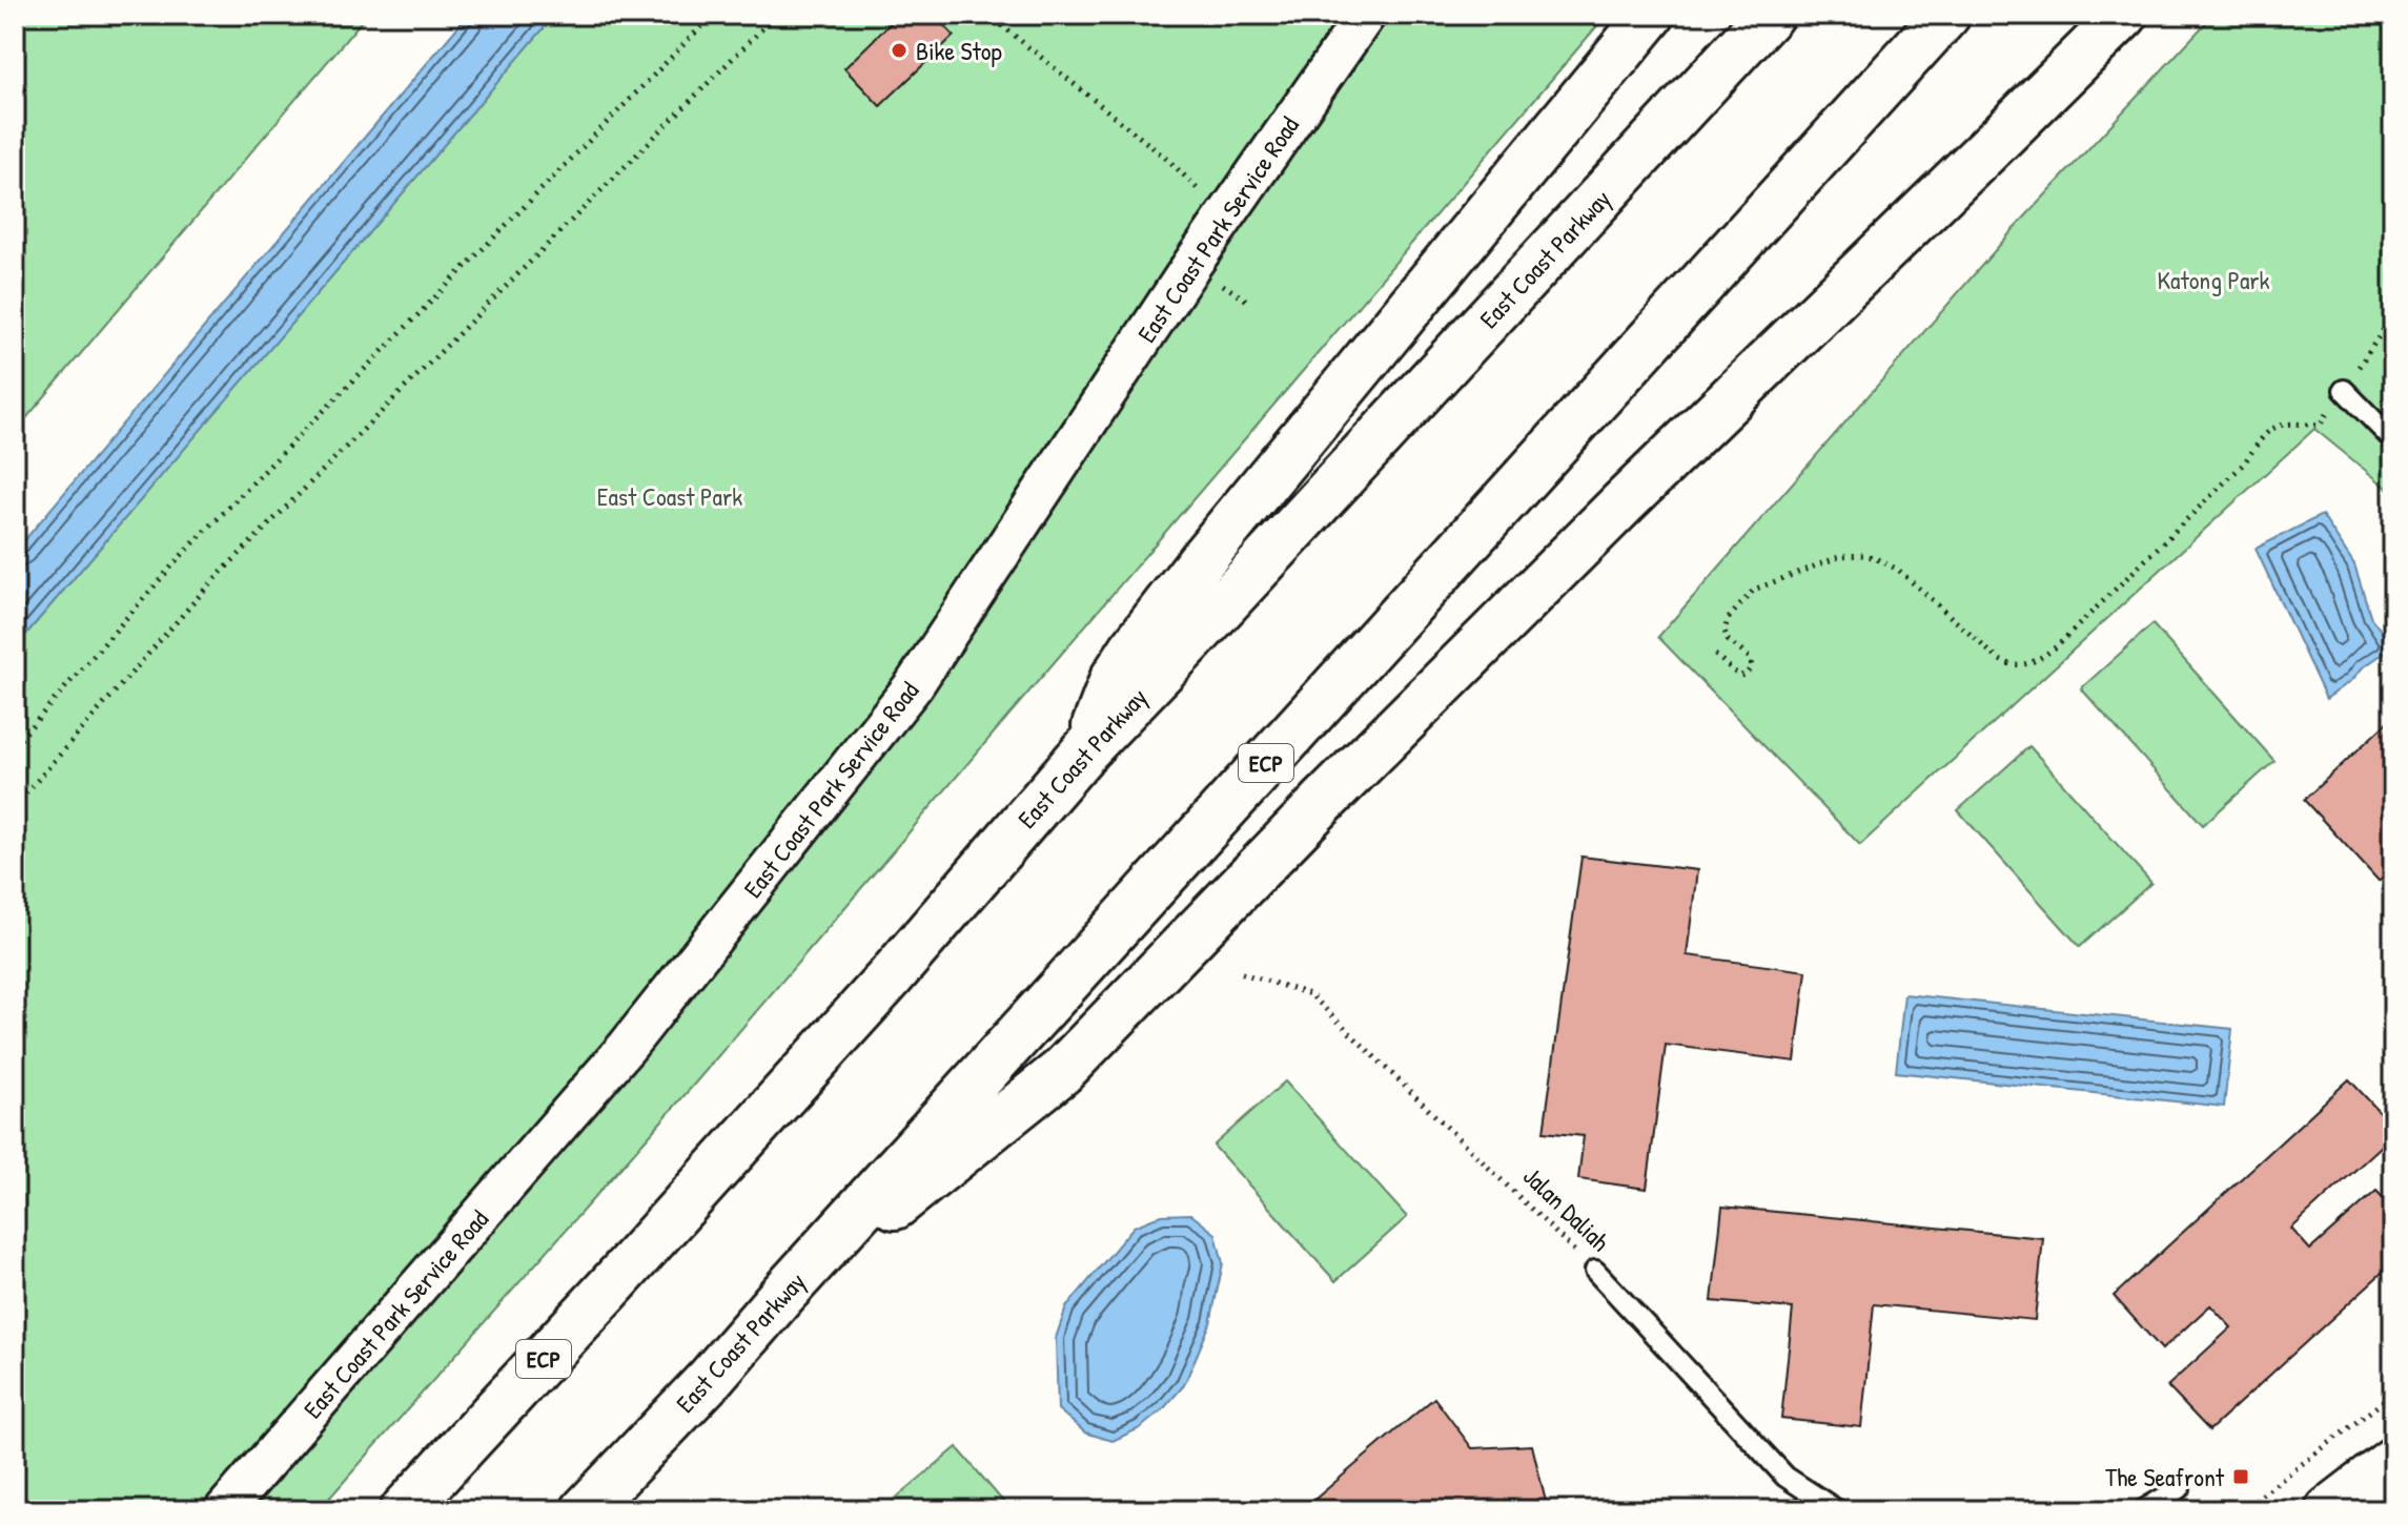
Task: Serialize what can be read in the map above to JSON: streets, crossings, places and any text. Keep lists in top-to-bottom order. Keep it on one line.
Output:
{"streets":{"main road":["East Coast Parkway","ECP"],"street":["East Coast Park Service Road"],"lane":["Jalan Daliah"]},"parks":["Katong Park","East Coast Park"],"places":{"other":["Bike Stop"],"transit":["The Seafront"]}}
